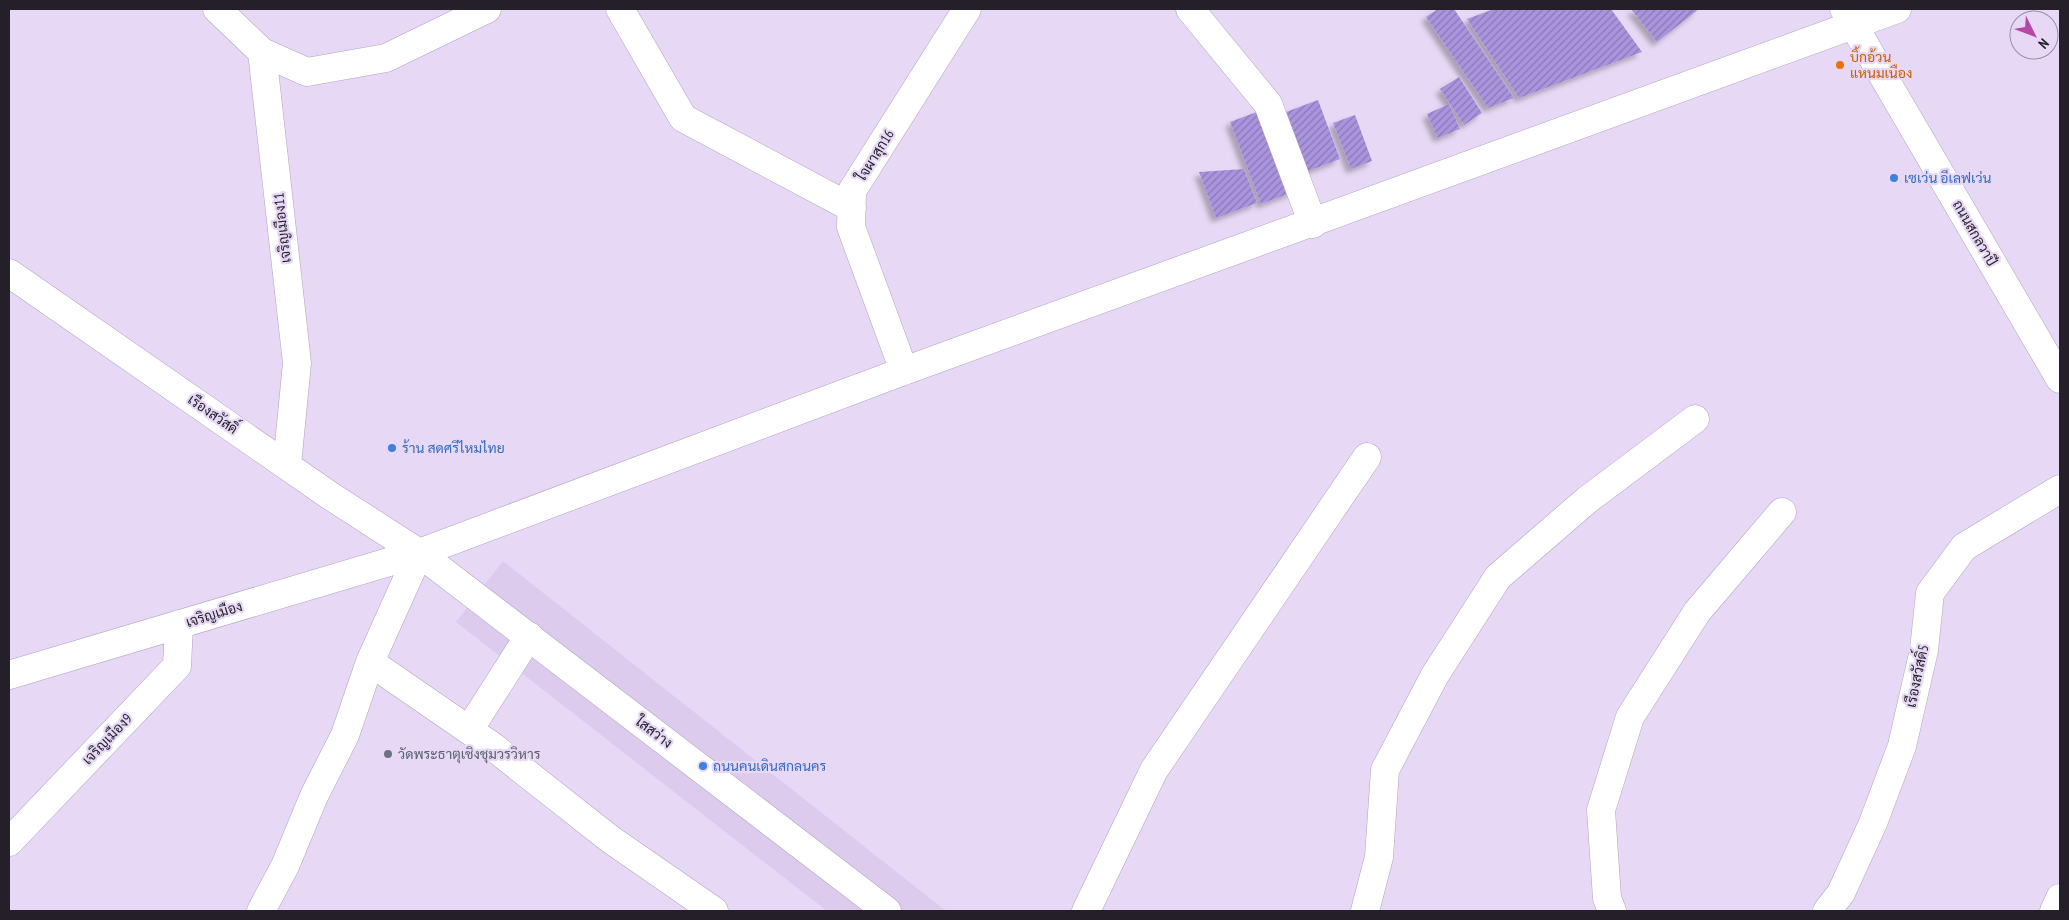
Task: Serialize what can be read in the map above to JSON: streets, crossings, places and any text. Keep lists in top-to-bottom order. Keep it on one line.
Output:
{"streets":{"street":["ใจผาสุก16","เจริญเมือง11","ถนนสกลวาปี","เรืองสวัสดิ์","เจริญเมือง","เรืองสวัสดิ์5","ใสสว่าง","เจริญเมือง9"]},"crossings":[["ใจผาสุก16","เจริญเมือง"],["เจริญเมือง11","เรืองสวัสดิ์"],["ถนนสกลวาปี","เจริญเมือง"],["เรืองสวัสดิ์","เจริญเมือง"],["เรืองสวัสดิ์","ใสสว่าง"],["เจริญเมือง","ใสสว่าง"],["เจริญเมือง","เจริญเมือง9"]],"places":["บิ้กอ้วน แหนมเนือง","เซเว่น อีเลฟเว่น","ร้าน สดศรีไหมไทย","วัดพระธาตุเชิงชุมวรวิหาร","ถนนคนเดินสกลนคร"],"north":"bottom right"}
